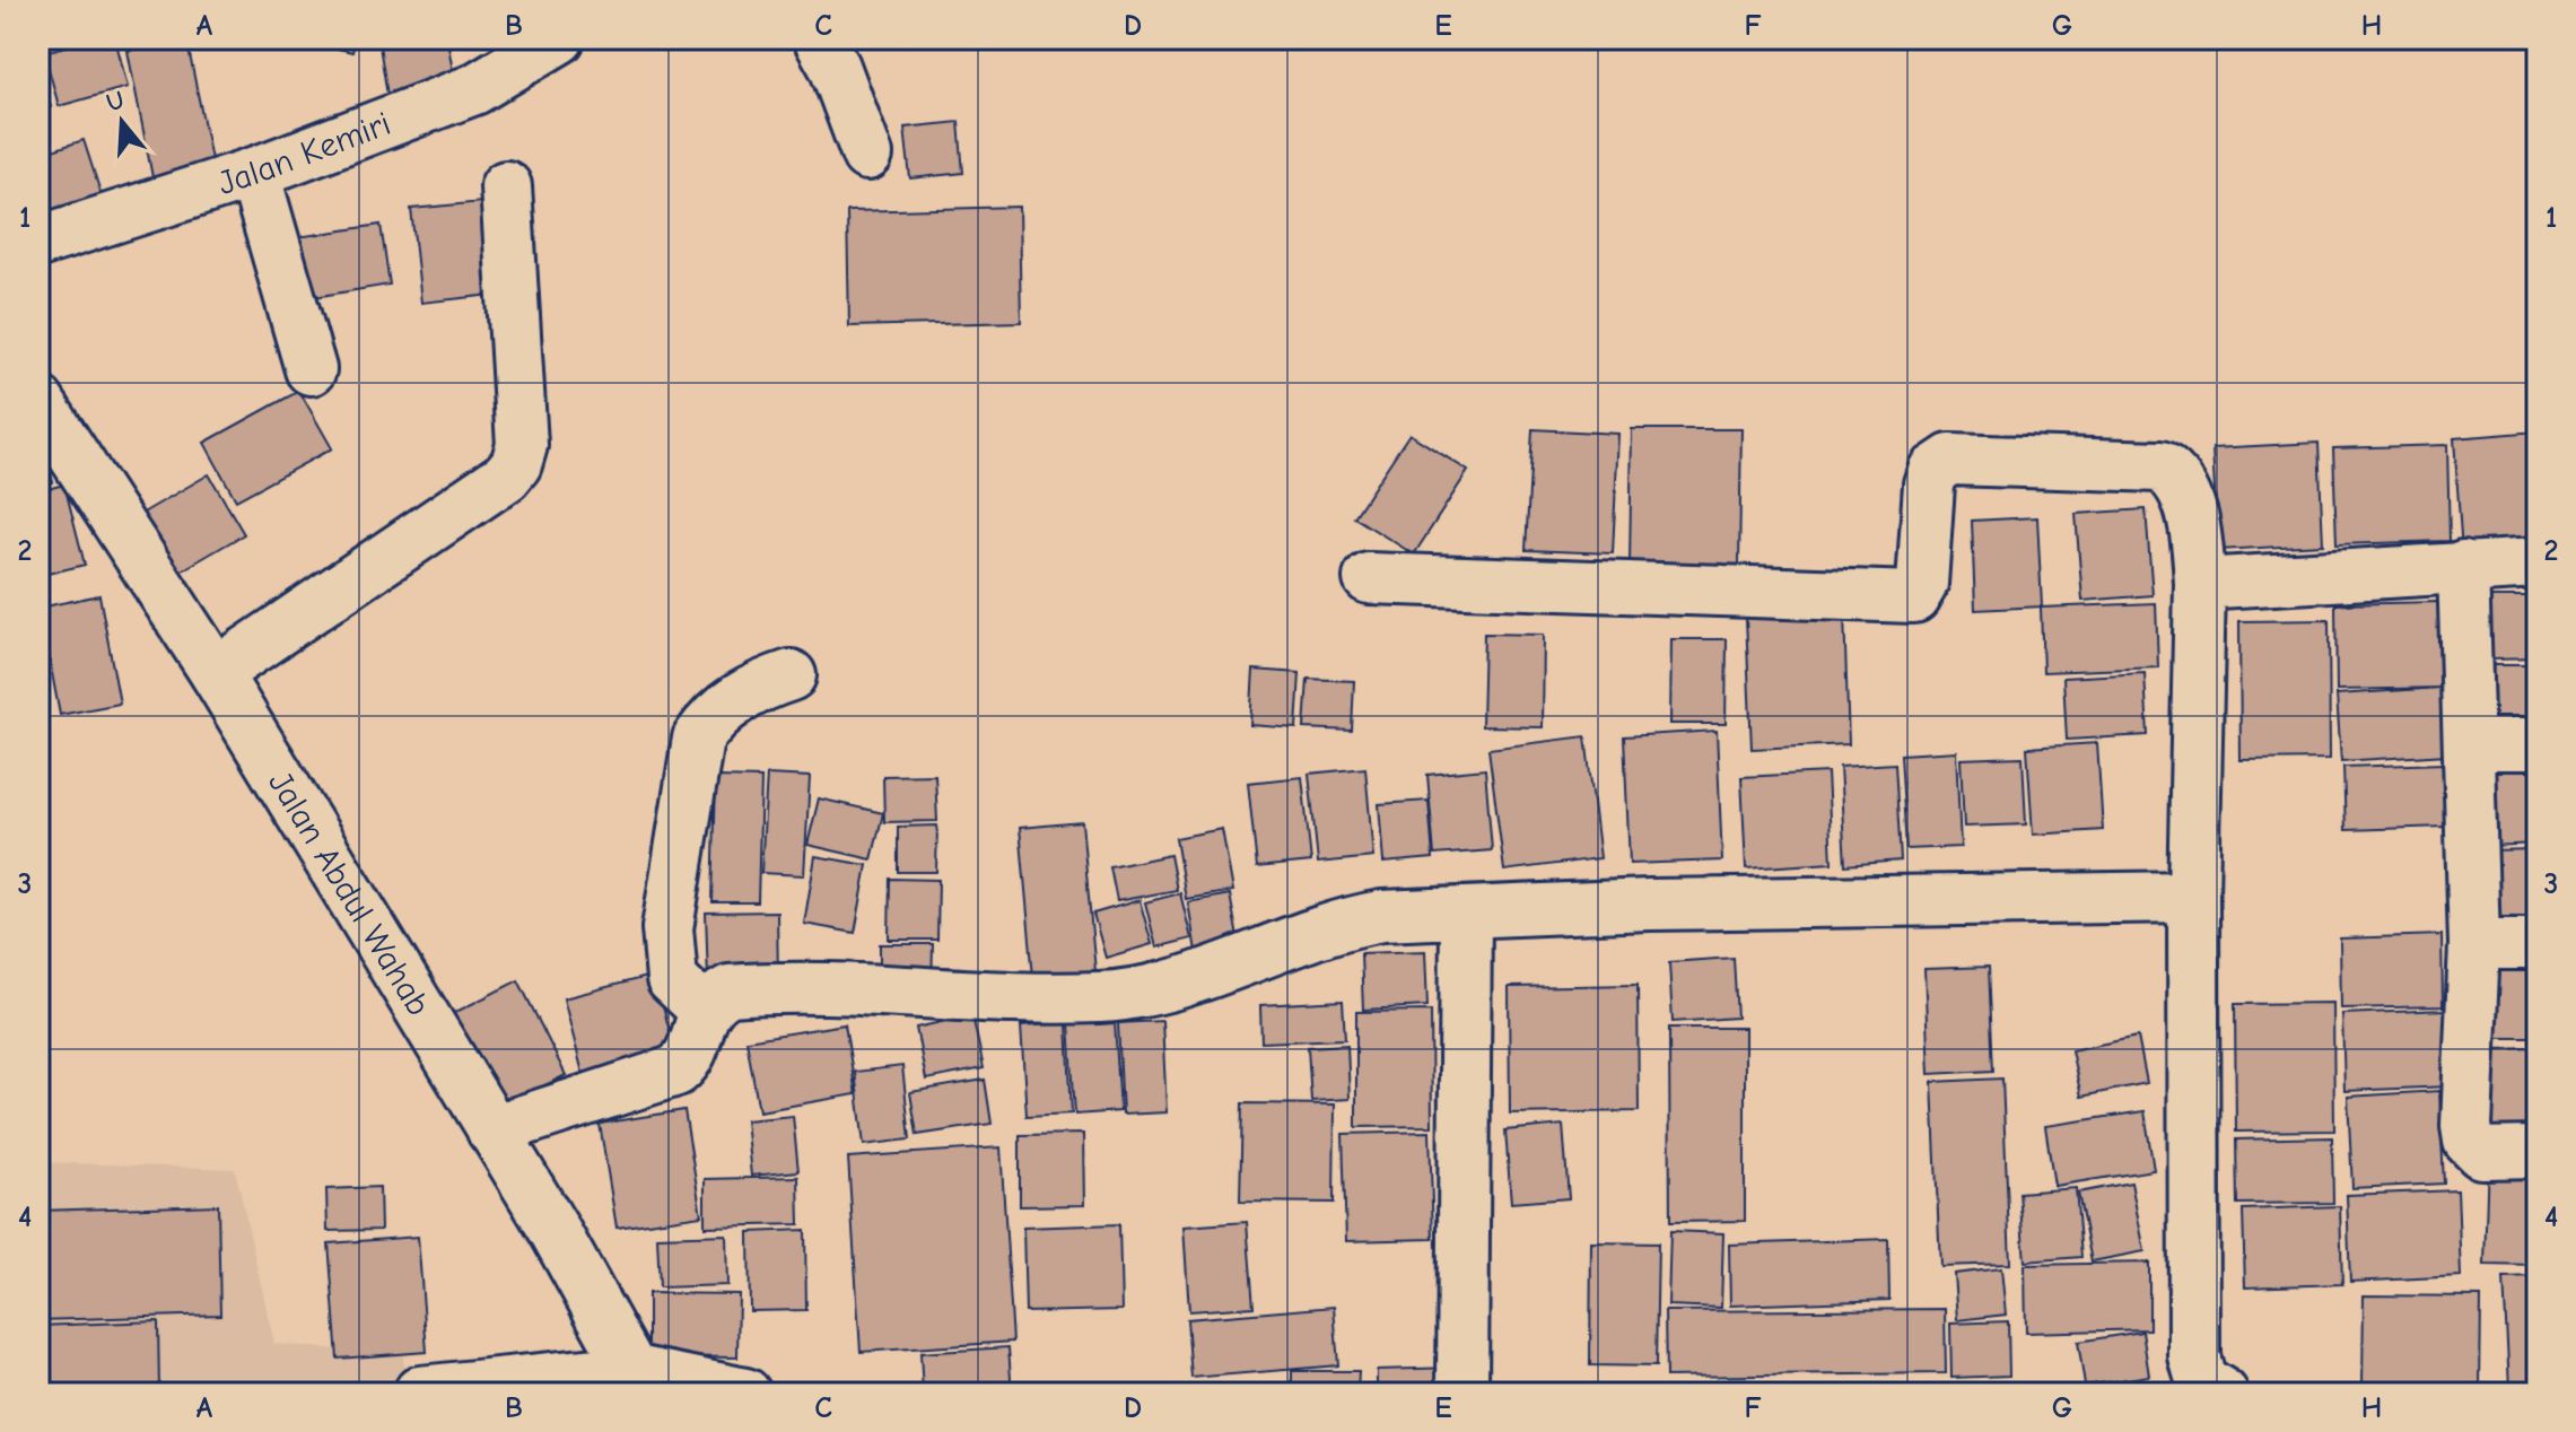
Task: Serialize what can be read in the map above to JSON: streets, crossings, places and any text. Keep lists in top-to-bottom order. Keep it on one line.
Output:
{"streets":{"street":["Jalan Kemiri","Jalan Abdul Wahab"]},"north":"top","grid":{"columns":["A","B","C","D","E","F","G","H"],"rows":["1","2","3","4"]}}
